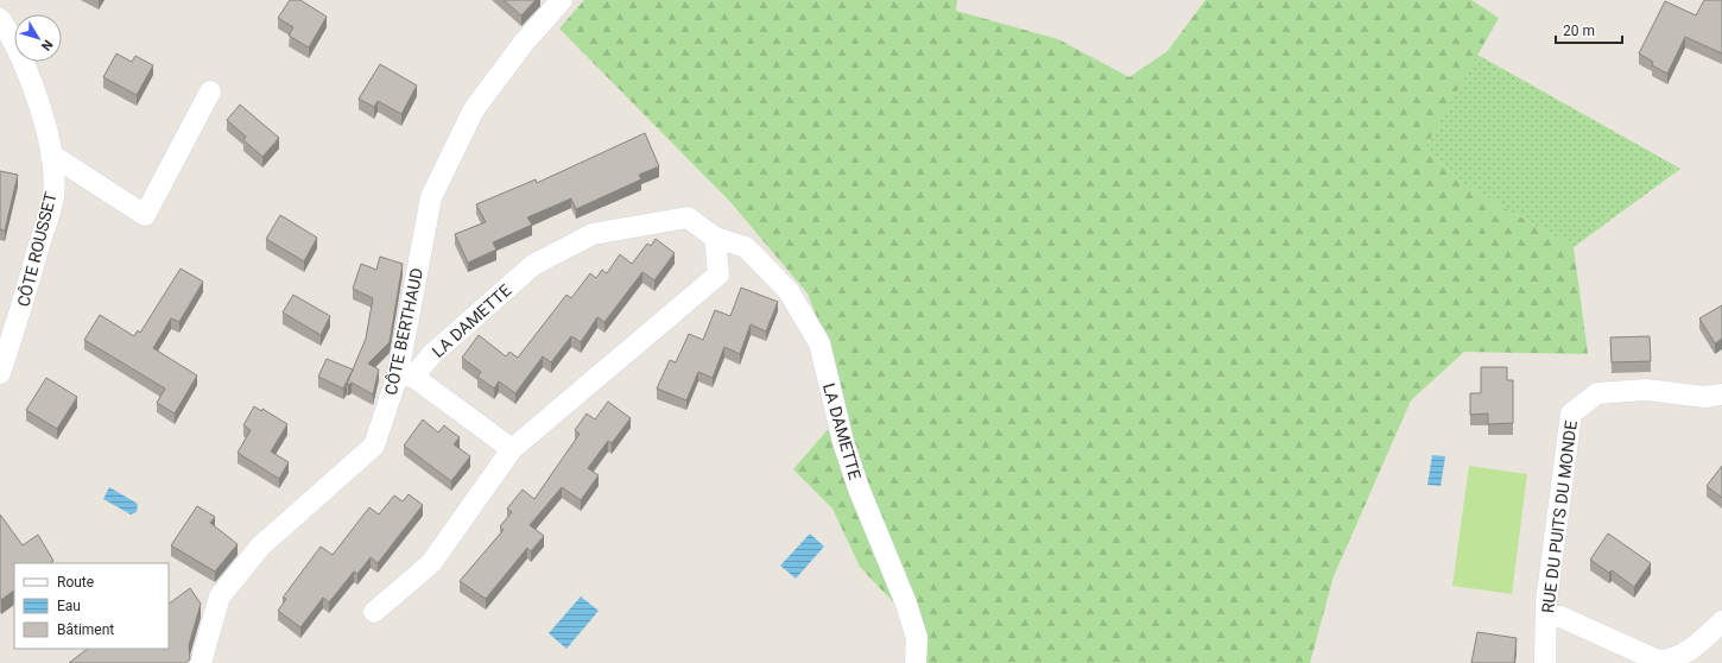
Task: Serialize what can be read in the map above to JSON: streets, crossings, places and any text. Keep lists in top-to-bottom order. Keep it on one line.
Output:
{"streets":{"street":["CÔTE ROUSSET","LA DAMETTE","CÔTE BERTHAUD","RUE DU PUITS DU MONDE"]},"crossings":[["LA DAMETTE","CÔTE BERTHAUD"]],"legend":["Route","Eau","Bâtiment"],"scale_bar":"20 m","north":"bottom right"}
